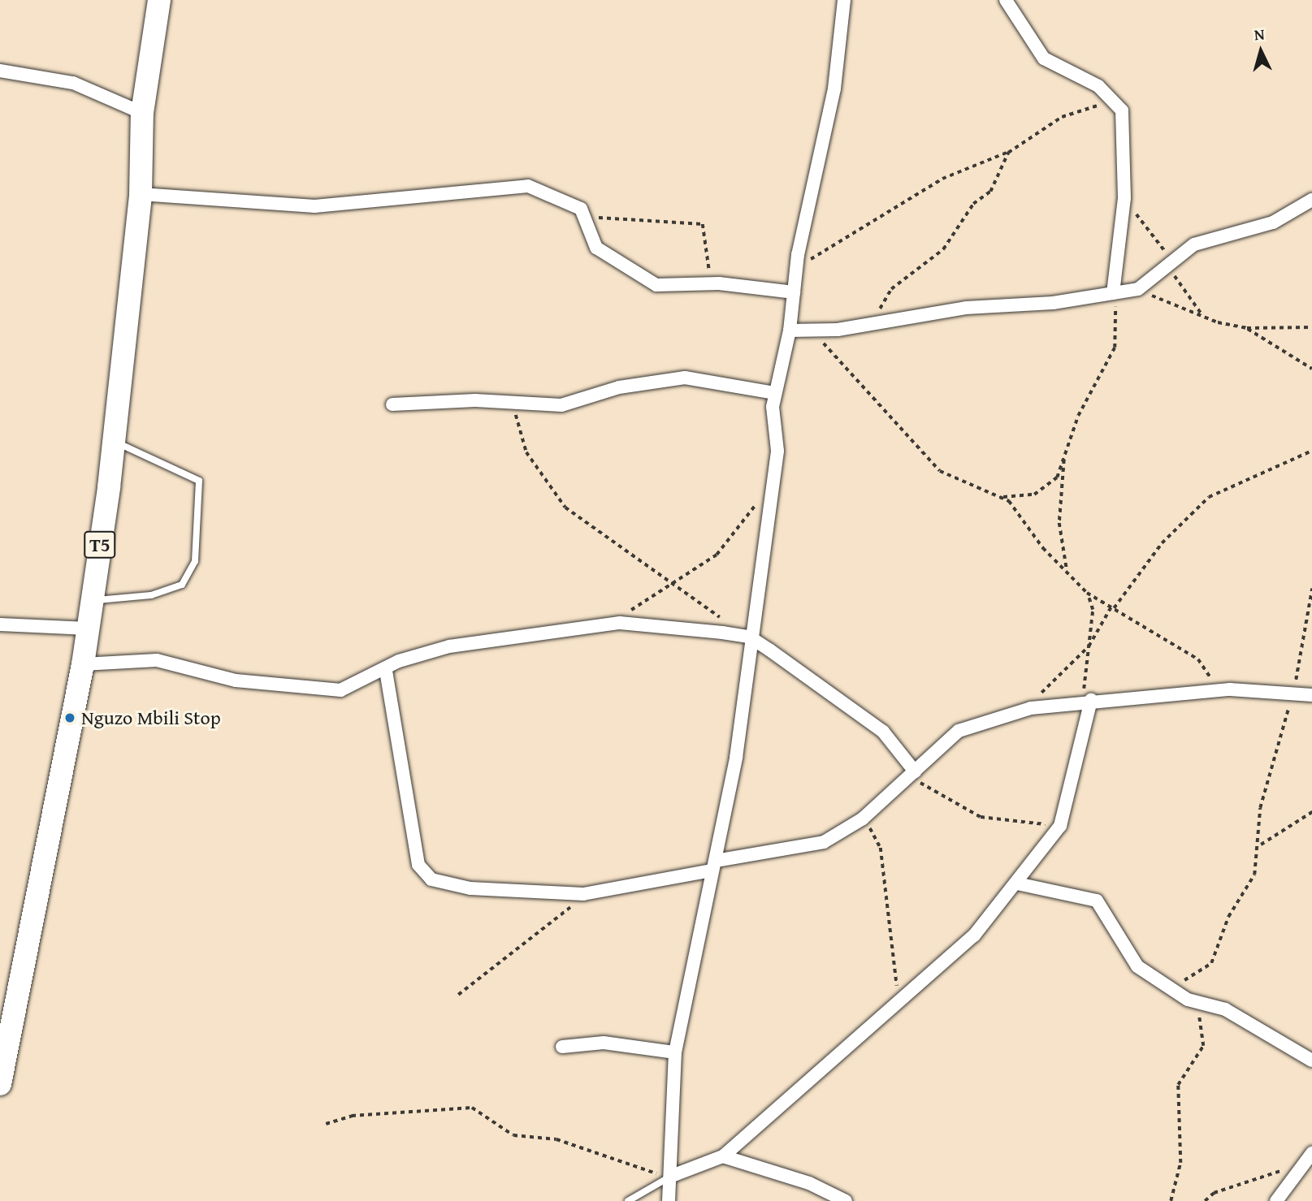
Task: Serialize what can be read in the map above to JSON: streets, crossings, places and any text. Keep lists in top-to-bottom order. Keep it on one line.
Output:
{"streets":{"highway":["T5"]},"places":["Nguzo Mbili Stop"],"north":"top"}
